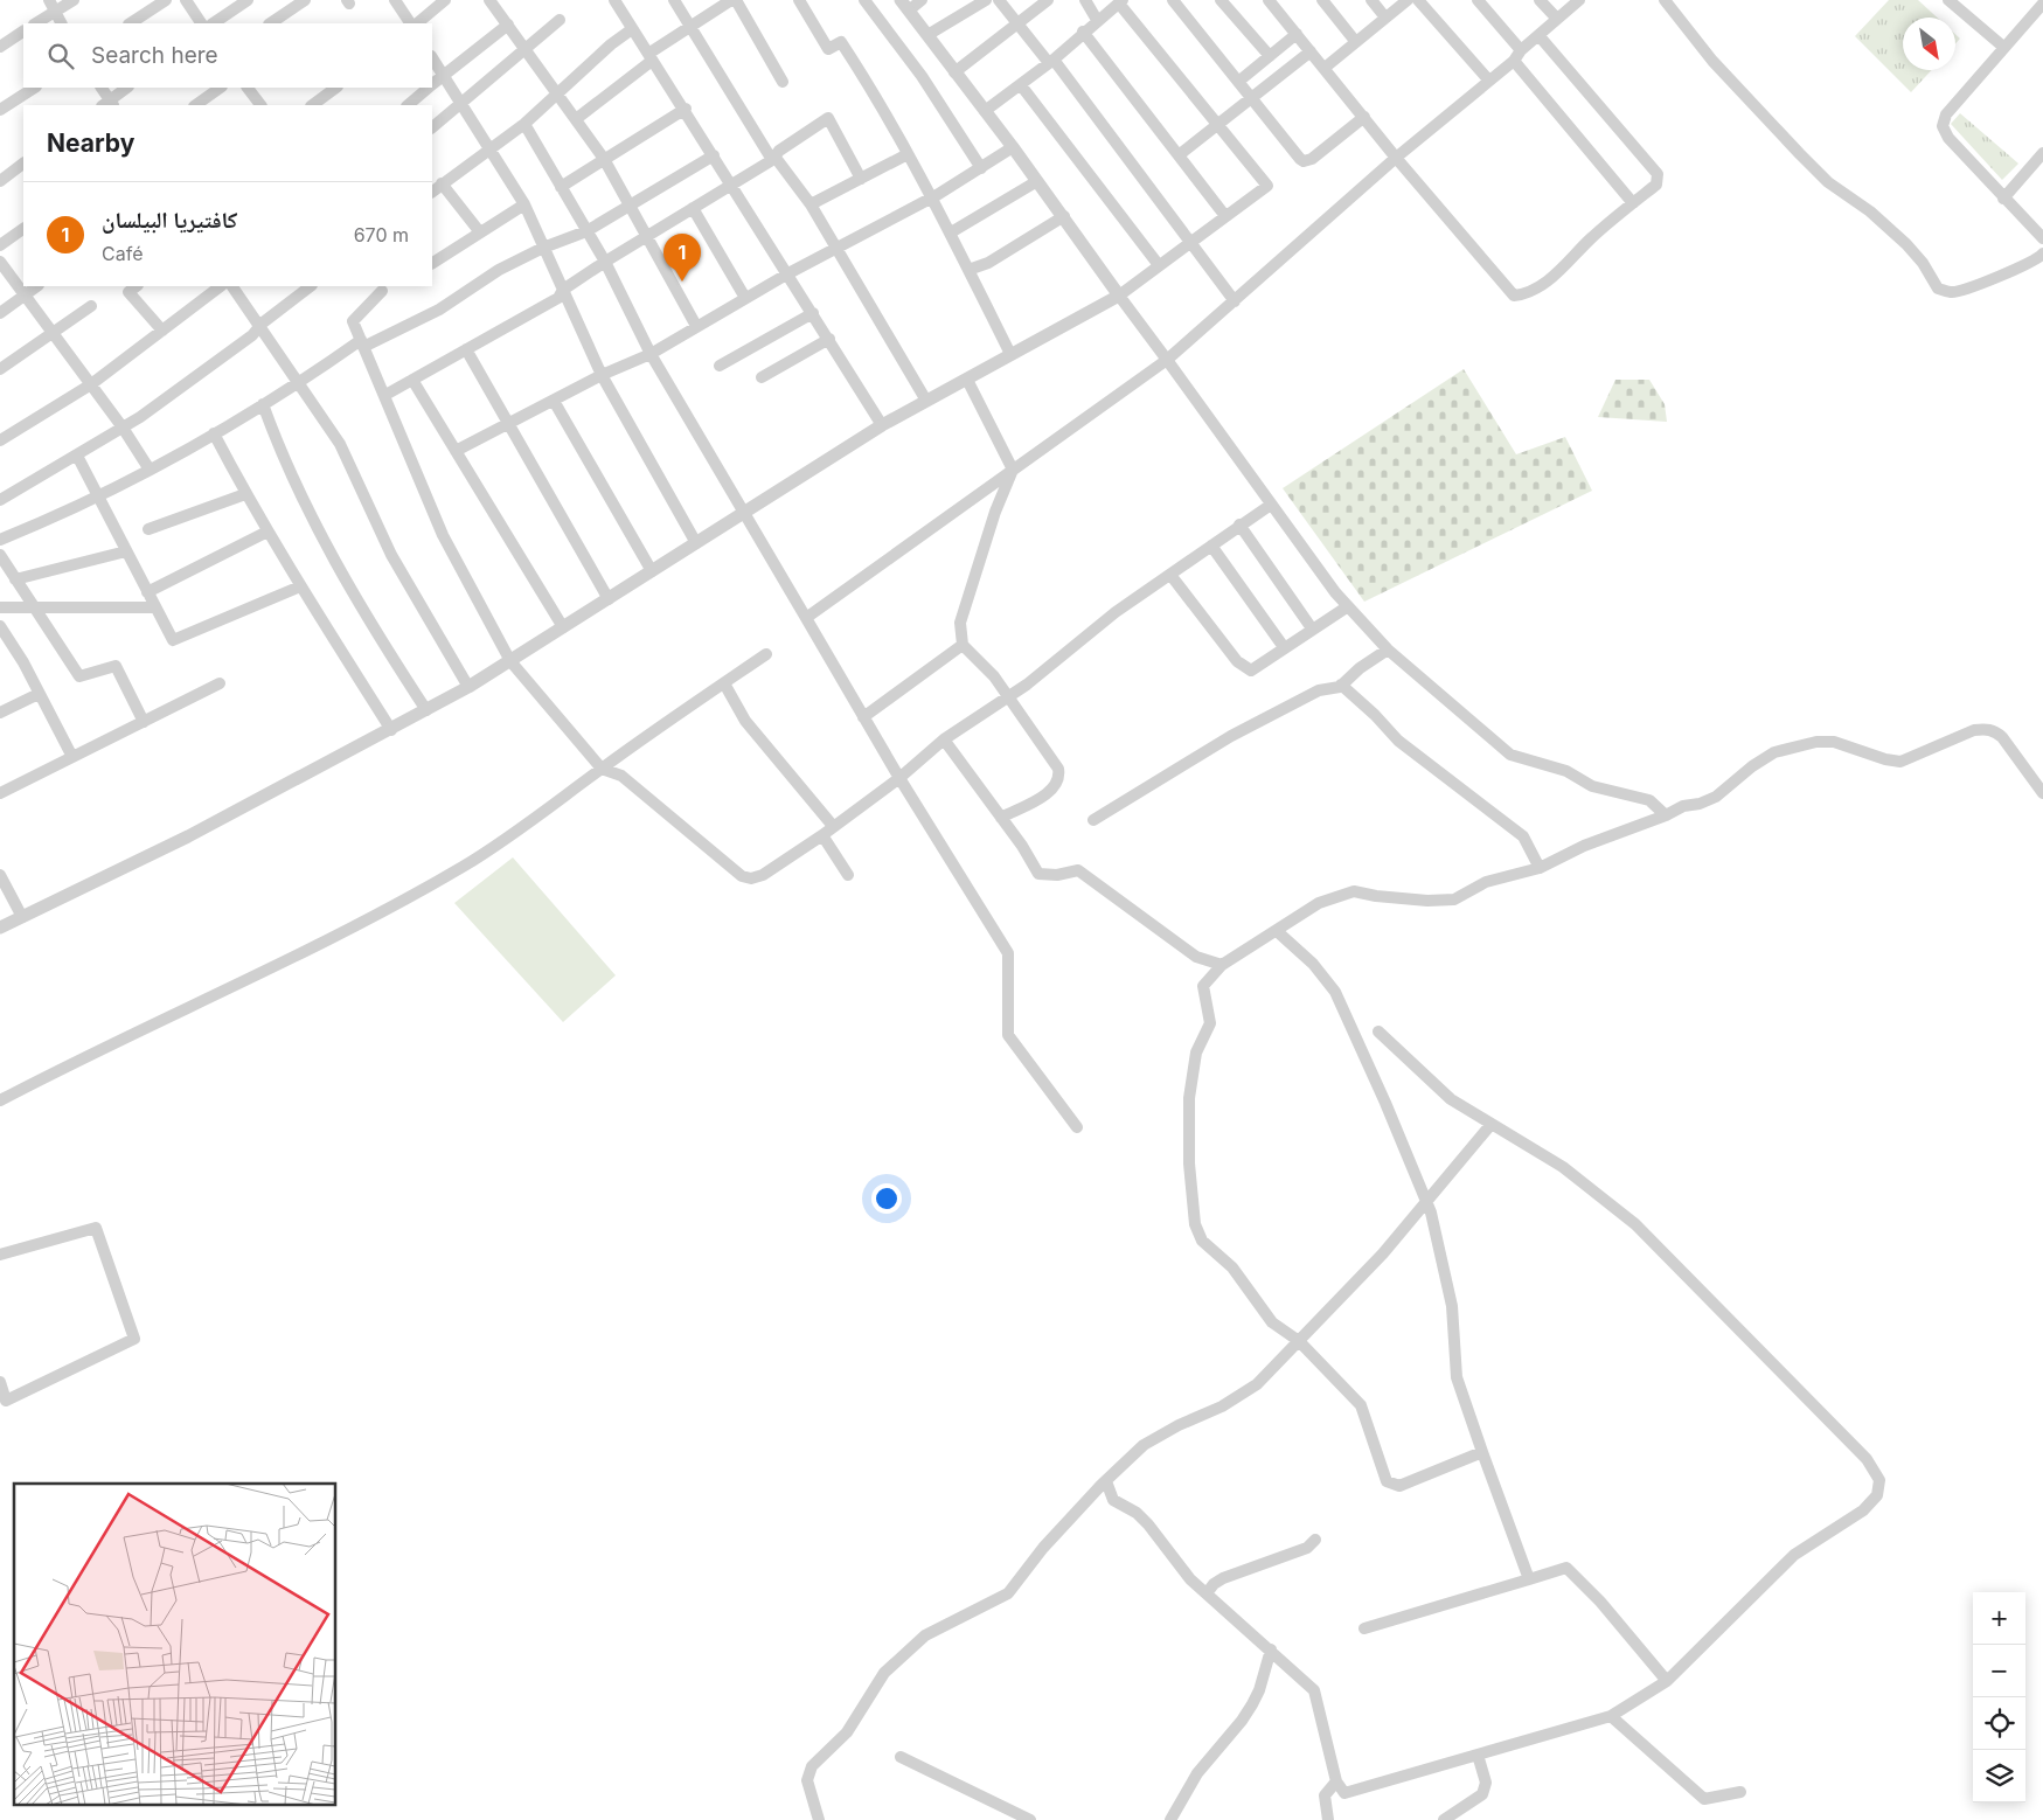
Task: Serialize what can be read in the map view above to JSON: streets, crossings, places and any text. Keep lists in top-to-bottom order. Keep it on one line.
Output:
{"north":"bottom right","page":{"search":"Search here","heading":"Nearby","list":[{"mark":"1","name":"كافتيريا البيلسان","note":"Café","value":"670 m"}],"pins":"1","map_buttons":["+","−"]}}
